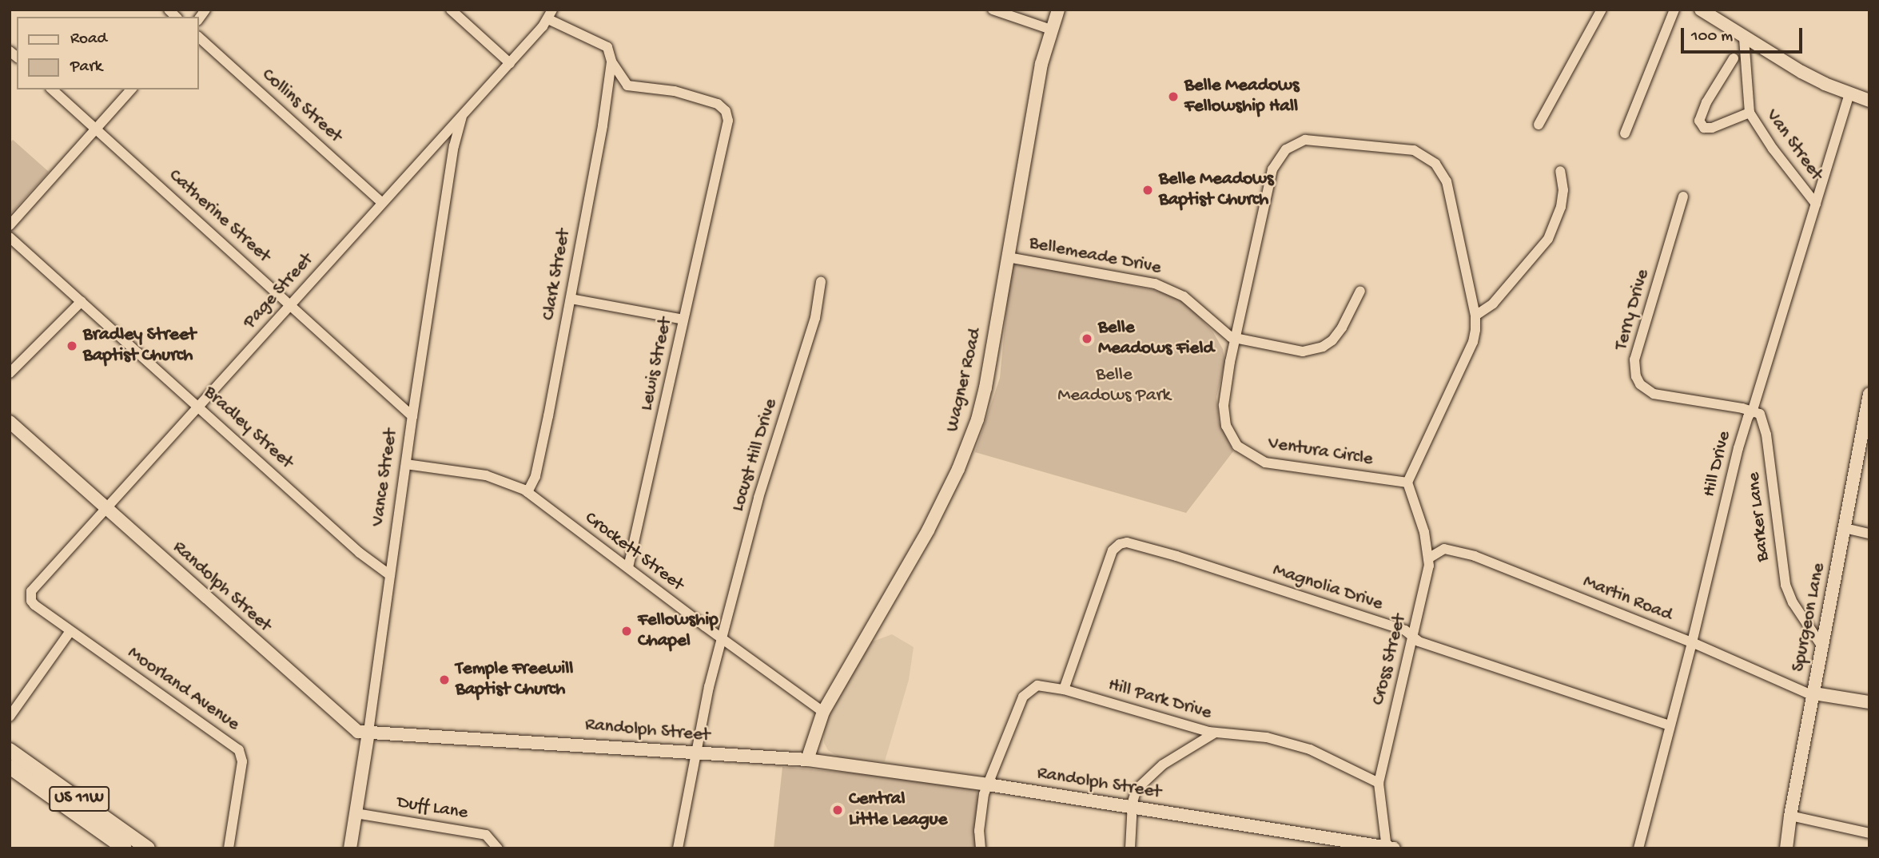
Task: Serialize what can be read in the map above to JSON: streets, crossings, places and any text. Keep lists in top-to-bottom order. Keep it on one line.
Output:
{"streets":{"main road":["US 11W"],"street":["Collins Street","Van Street","Catherine Street","Bellemeade Drive","Clark Street","Page Street","Terry Drive","Lewis Street","Wagner Road","Bradley Street","Ventura Circle","Locust Hill Drive","Hill Drive","Vance Street","Barker Lane","Crockett Street","Randolph Street","Magnolia Drive","Martin Road","Spurgeon Lane","Cross Street","Moorland Avenue","Hill Park Drive","Duff Lane"]},"crossings":[["Collins Street","Page Street"],["Van Street","Hill Drive"],["Catherine Street","Page Street"],["Catherine Street","Vance Street"],["Bellemeade Drive","Wagner Road"],["Bellemeade Drive","Ventura Circle"],["Clark Street","Lewis Street"],["Clark Street","Crockett Street"],["Page Street","Lewis Street"],["Page Street","Bradley Street"],["Page Street","Vance Street"],["Page Street","Randolph Street"],["Page Street","Moorland Avenue"],["Terry Drive","Hill Drive"],["Terry Drive","Barker Lane"],["Lewis Street","Crockett Street"],["Wagner Road","Crockett Street"],["Wagner Road","Randolph Street"],["Bradley Street","Vance Street"],["Ventura Circle","Cross Street"],["Locust Hill Drive","Crockett Street"],["Locust Hill Drive","Randolph Street"],["Hill Drive","Barker Lane"],["Hill Drive","Magnolia Drive"],["Hill Drive","Martin Road"],["Vance Street","Crockett Street"],["Vance Street","Randolph Street"],["Vance Street","Duff Lane"],["Barker Lane","Spurgeon Lane"],["Randolph Street","Cross Street"],["Randolph Street","Hill Park Drive"],["Magnolia Drive","Cross Street"],["Magnolia Drive","Hill Park Drive"],["Martin Road","Spurgeon Lane"],["Martin Road","Cross Street"],["Cross Street","Hill Park Drive"]],"parks":["Belle Meadows Park"],"places":["Belle Meadows Fellowship Hall","Belle Meadows Baptist Church","Belle Meadows Field","Bradley Street Baptist Church","Fellowship Chapel","Temple Freewill Baptist Church","Central Little League"],"legend":["Road","Park"],"scale_bar":"100 m"}
